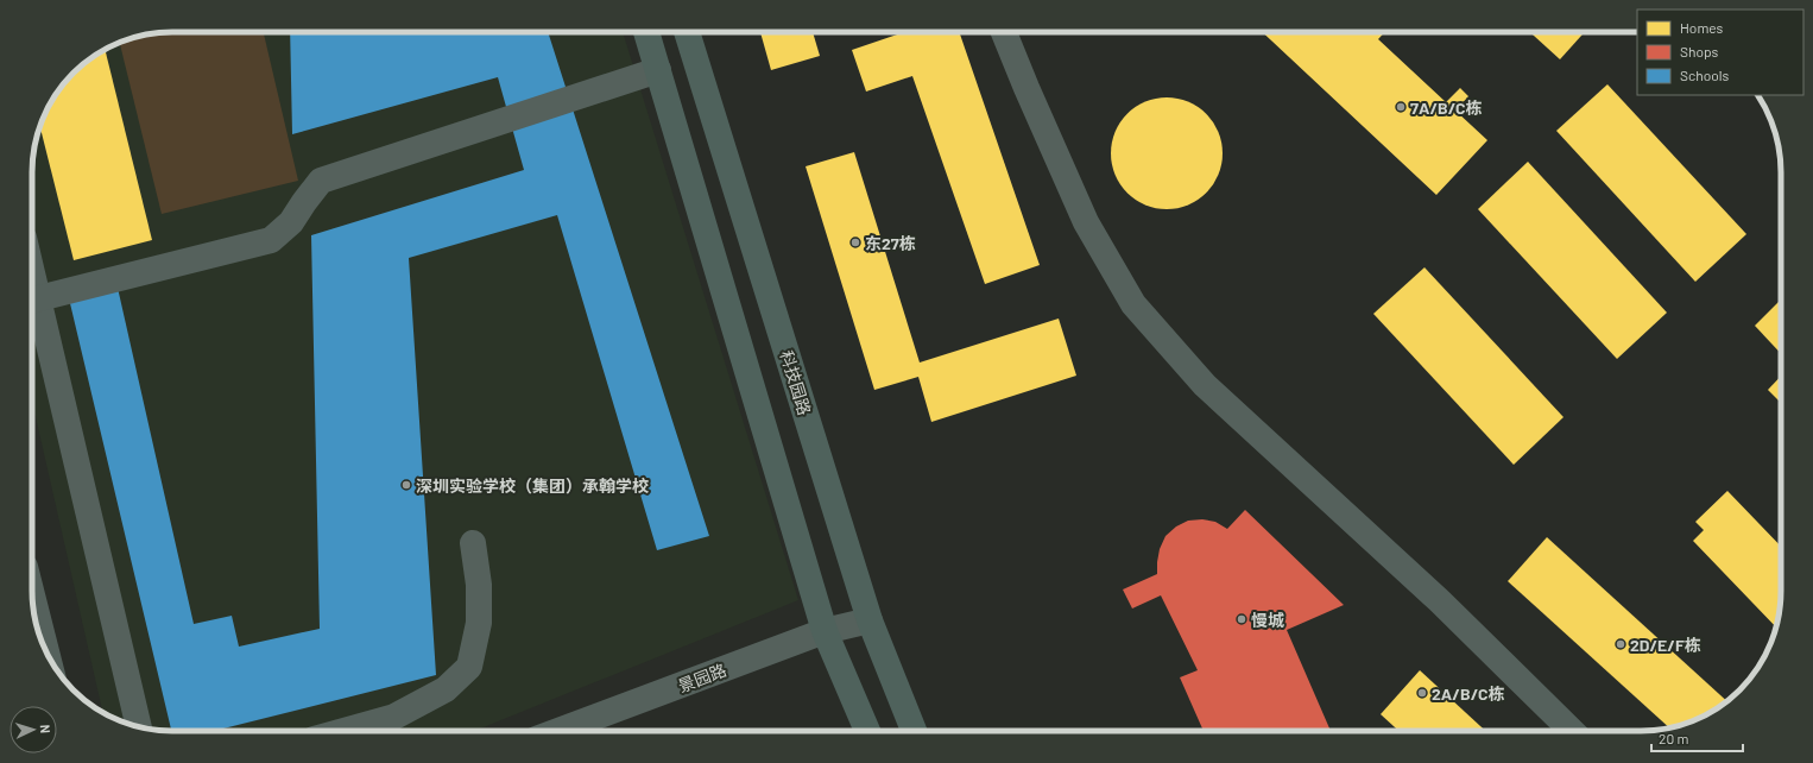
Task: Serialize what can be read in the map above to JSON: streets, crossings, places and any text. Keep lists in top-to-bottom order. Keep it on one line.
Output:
{"streets":{"main road":["科技园路"],"street":["景园路"]},"crossings":[["科技园路","景园路"]],"places":["7A/B/C栋","东27栋","深圳实验学校（集团）承翰学校","慢城","2D/E/F栋","2A/B/C栋"],"legend":["Homes","Shops","Schools"],"scale_bar":"20 m","north":"right"}
